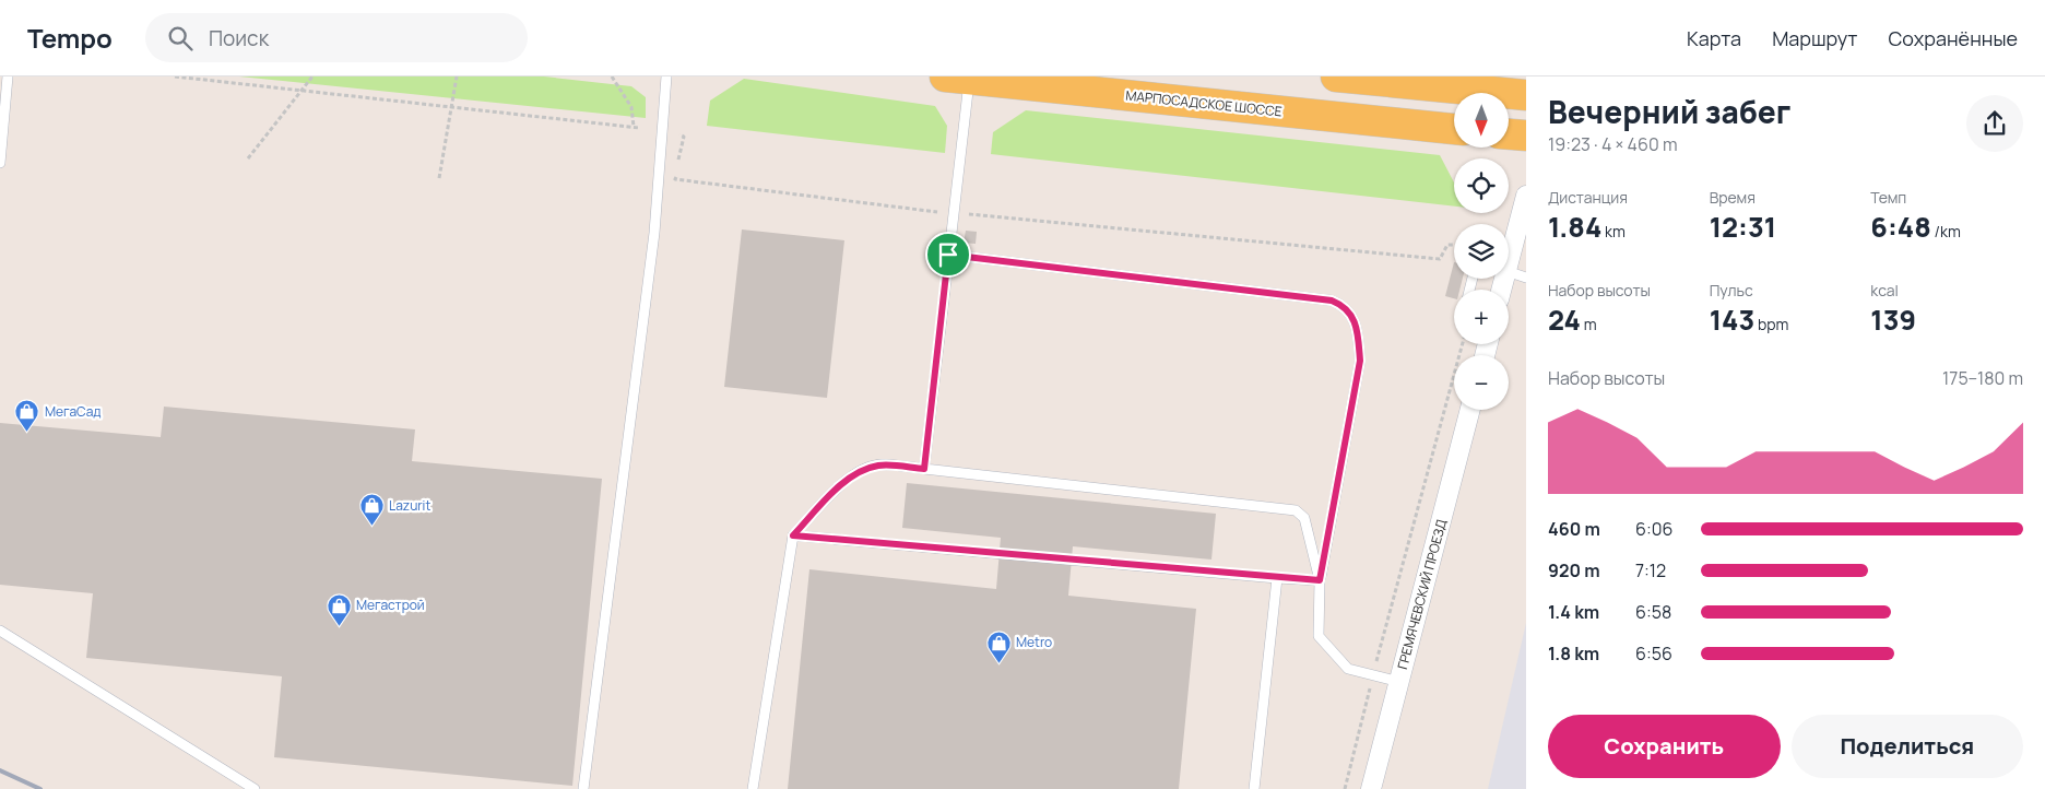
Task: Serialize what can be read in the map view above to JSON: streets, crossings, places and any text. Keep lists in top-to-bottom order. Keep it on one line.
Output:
{"streets":{"main road":["МАРПОСАДСКОЕ ШОССЕ"],"street":["ГРЕМЯЧЕВСКИЙ ПРОЕЗД"]},"places":{"shop":["МегаСад","Lazurit","Мегастрой","Metro"]},"north":"bottom","page":{"header":"Tempo","search":"Поиск","nav":["Карта","Маршрут","Сохранённые"],"heading":["Вечерний забег","19:23 · 4 × 460 m"],"map_buttons":["+","−"],"stats":[["Дистанция","1.84 km"],["Время","12:31"],["Темп","6:48 /km"],["Набор высоты","24 m"],["Пульс","143 bpm"],["kcal","139"]],"chart":["Набор высоты","175–180 m"],"list":[{"name":"460 m","note":"6:06"},{"name":"920 m","note":"7:12"},{"name":"1.4 km","note":"6:58"},{"name":"1.8 km","note":"6:56"}],"buttons":["Сохранить","Поделиться"]}}
